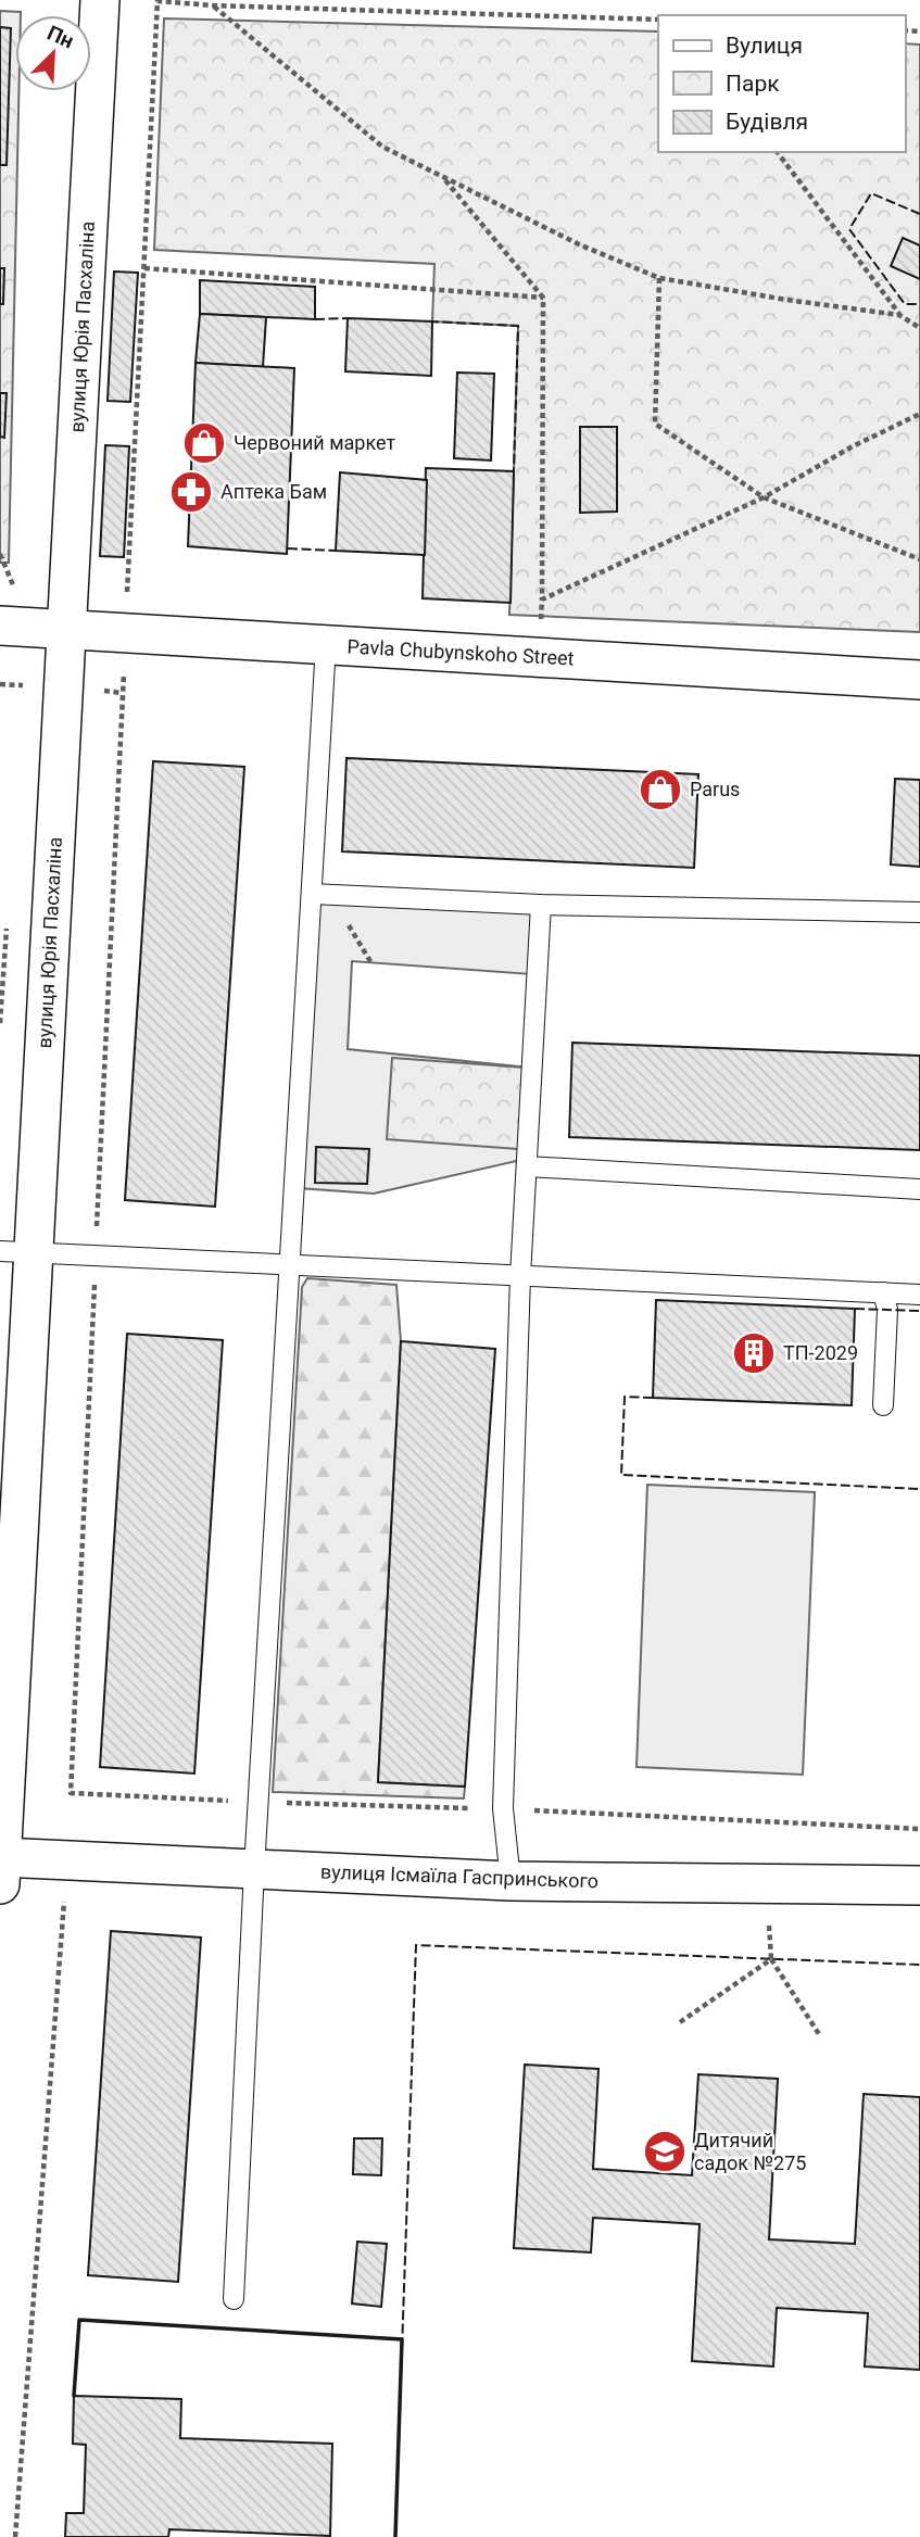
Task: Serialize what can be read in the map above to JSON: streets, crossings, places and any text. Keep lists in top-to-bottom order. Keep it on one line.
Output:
{"streets":{"street":["вулиця Юрія Пасхаліна","Pavla Chubynskoho Street","вулиця Ісмаїла Гаспринського"]},"crossings":[["вулиця Юрія Пасхаліна","Pavla Chubynskoho Street"],["вулиця Юрія Пасхаліна","вулиця Ісмаїла Гаспринського"]],"places":{"shop":["Червоний маркет","Parus"],"pharmacy":["Аптека Бам"],"building":["ТП-2029"],"school or university":["Дитячий садок №275"]},"legend":["Вулиця","Парк","Будівля"],"north":"top right"}
